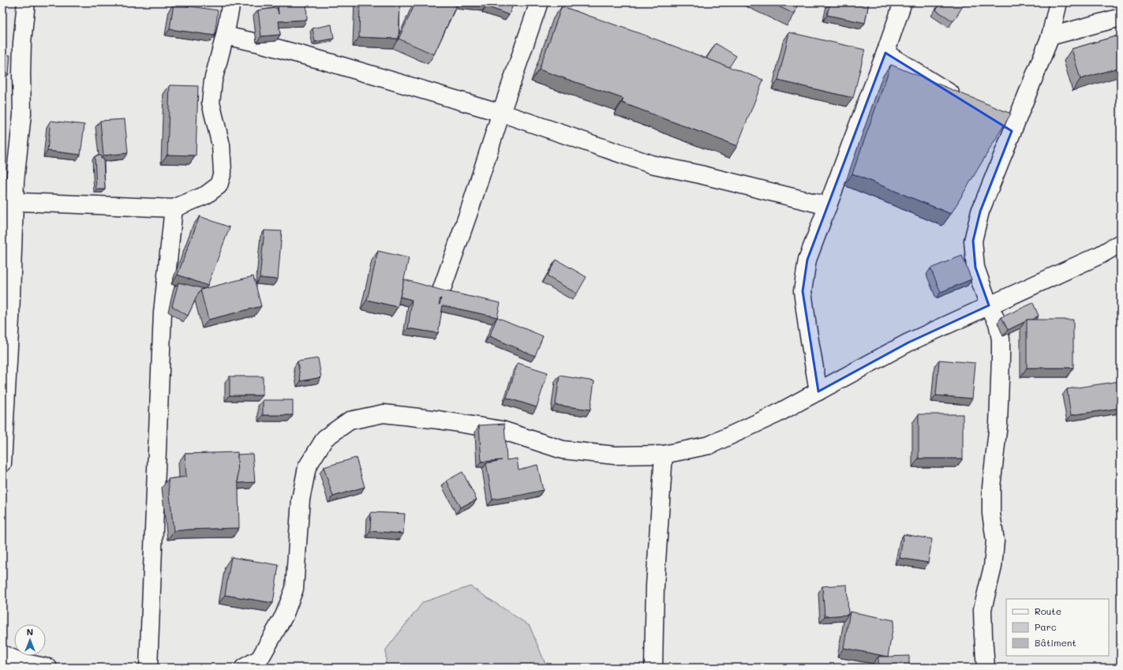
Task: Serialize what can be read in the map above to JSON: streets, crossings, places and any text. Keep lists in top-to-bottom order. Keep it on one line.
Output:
{"legend":["Route","Parc","Bâtiment"],"north":"top"}
